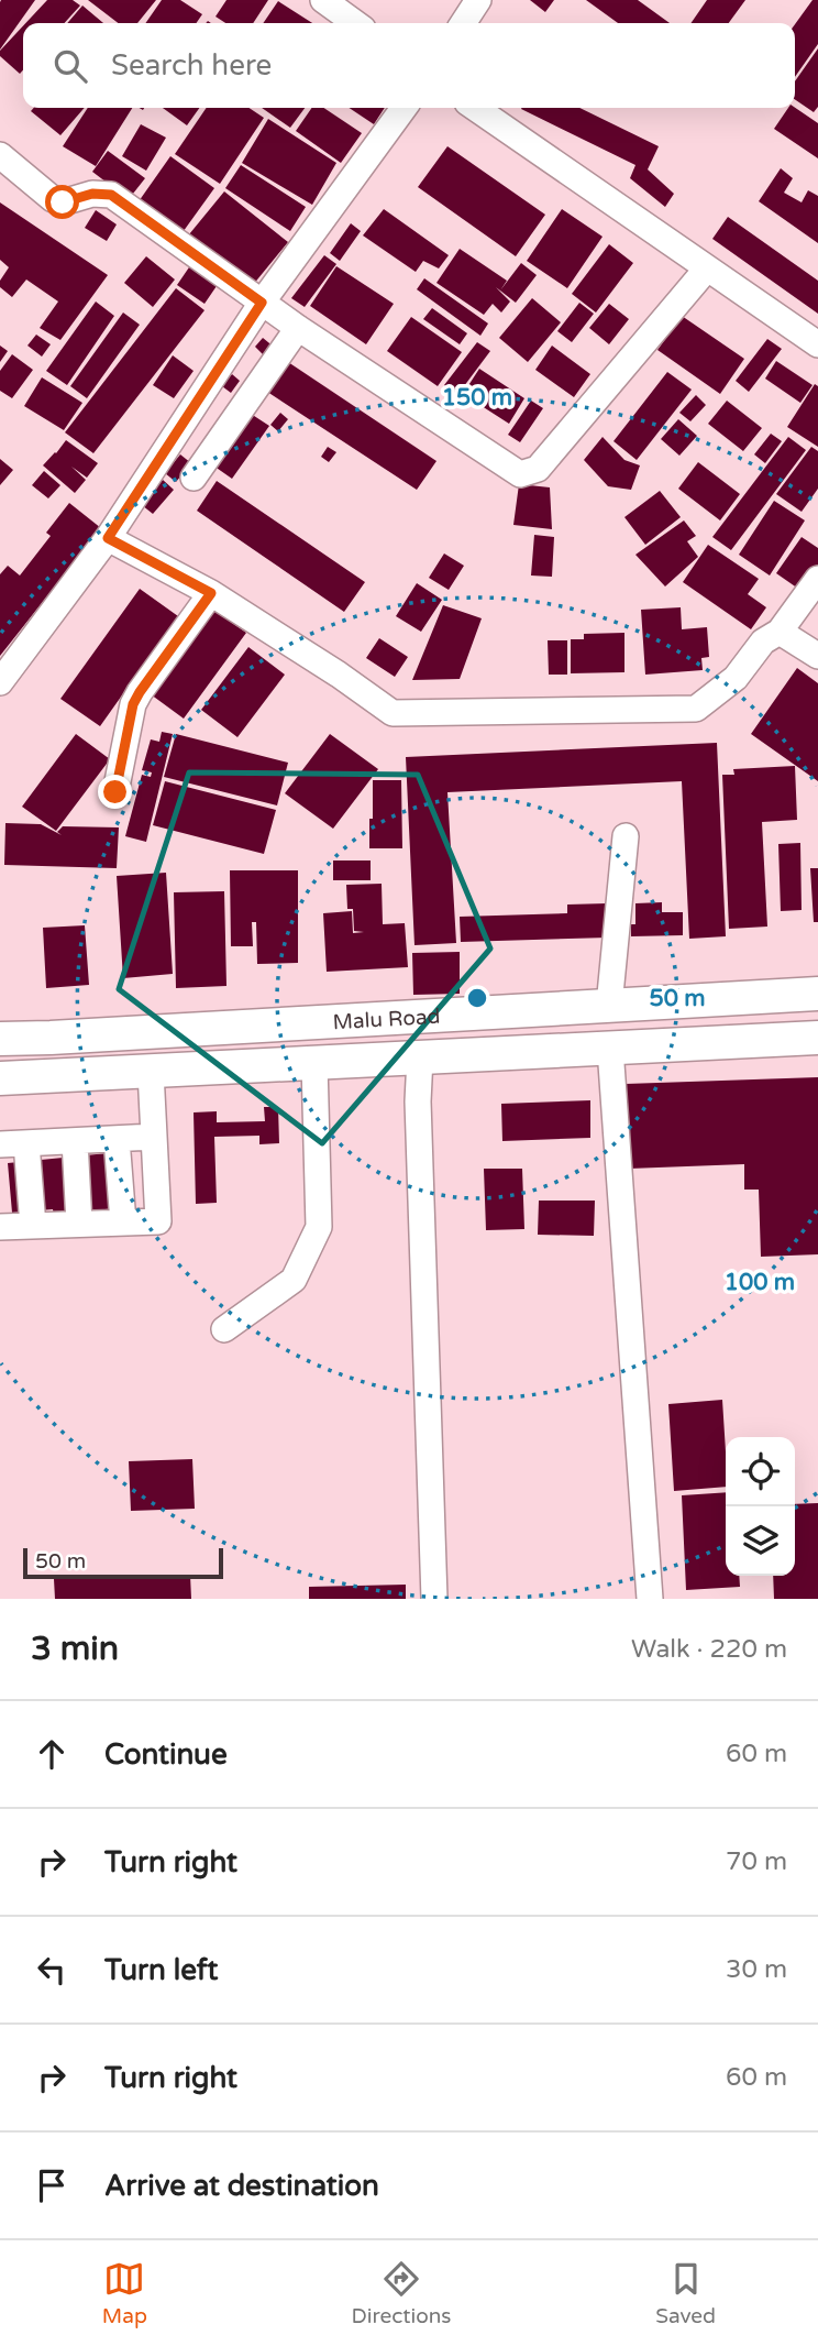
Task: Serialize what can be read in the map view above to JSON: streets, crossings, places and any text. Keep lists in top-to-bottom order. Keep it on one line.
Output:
{"streets":{"main road":["Malu Road"]},"scale_bar":"50 m","page":{"search":"Search here","scale":"50 m","heading":["3 min","Walk · 220 m"],"list":[["Continue","60 m"],["Turn right","70 m"],["Turn left","30 m"],["Turn right","60 m"],"Arrive at destination"],"nav":["Map","Directions","Saved"]},"rings":["150 m","50 m","100 m"]}
